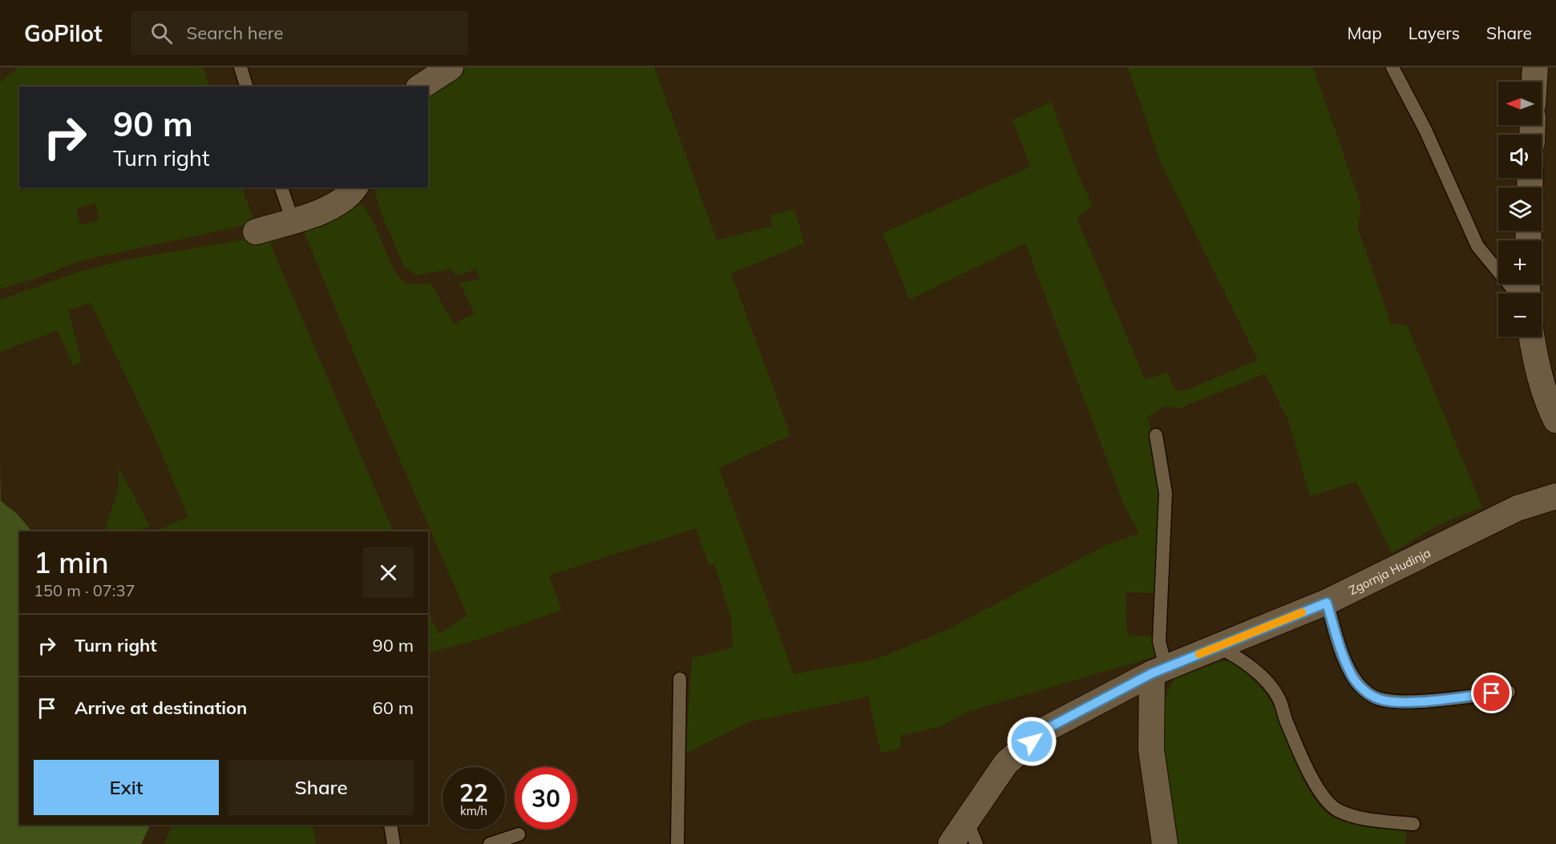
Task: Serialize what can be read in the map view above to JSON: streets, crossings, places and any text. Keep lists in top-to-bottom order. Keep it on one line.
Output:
{"streets":{"street":["Zgornja Hudinja"]},"north":"left","page":{"header":"GoPilot","search":"Search here","nav":["Map","Layers","Share"],"map_buttons":["+","−"],"turn":["90 m","Turn right"],"heading":["1 min","150 m · 07:37"],"list":[{"name":"Turn right","value":"90 m"},{"name":"Arrive at destination","value":"60 m"}],"buttons":["Exit","Share"],"speed":"22 km/h","limit":"30"}}
